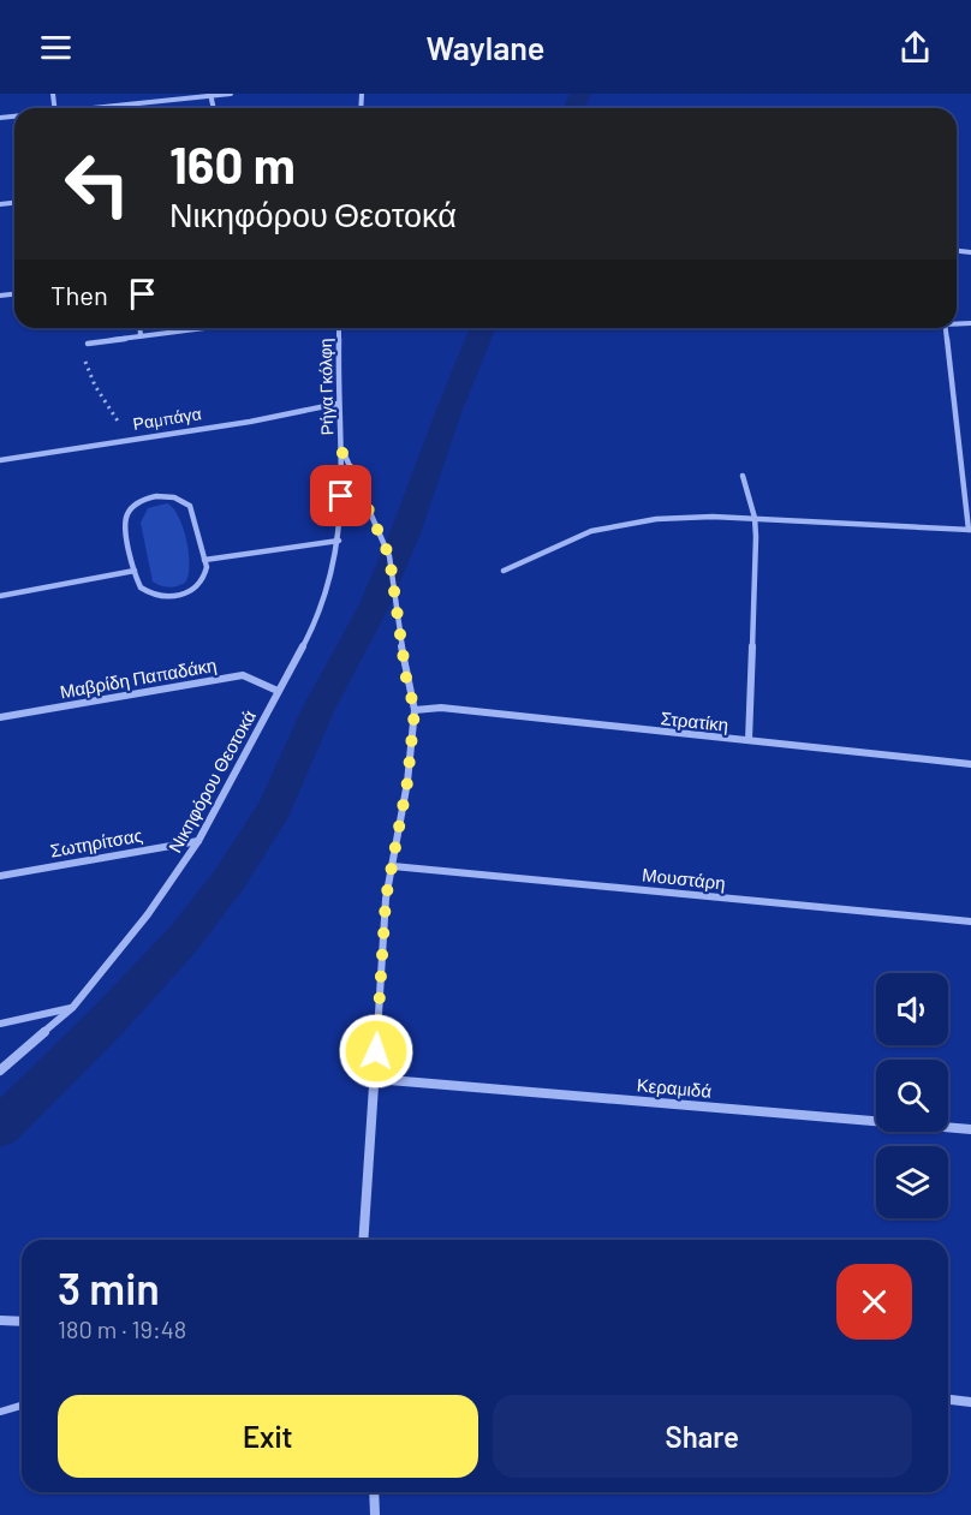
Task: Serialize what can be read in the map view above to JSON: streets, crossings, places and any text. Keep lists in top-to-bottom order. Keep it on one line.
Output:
{"streets":{"street":["Ρήγα Γκόλφη","Ραμπάγα","Μαβρίδη Παπαδάκη","Στρατίκη","Νικηφόρου Θεοτοκά","Σωτηρίτσας","Μουστάρη","Κεραμιδά"]},"crossings":[["Ρήγα Γκόλφη","Ραμπάγα"],["Ρήγα Γκόλφη","Νικηφόρου Θεοτοκά"],["Μαβρίδη Παπαδάκη","Νικηφόρου Θεοτοκά"],["Νικηφόρου Θεοτοκά","Σωτηρίτσας"]],"page":{"header":"Waylane","turn":["160 m","Νικηφόρου Θεοτοκά"],"then":"Then","heading":["3 min","180 m · 19:48"],"buttons":["Exit","Share"]}}
